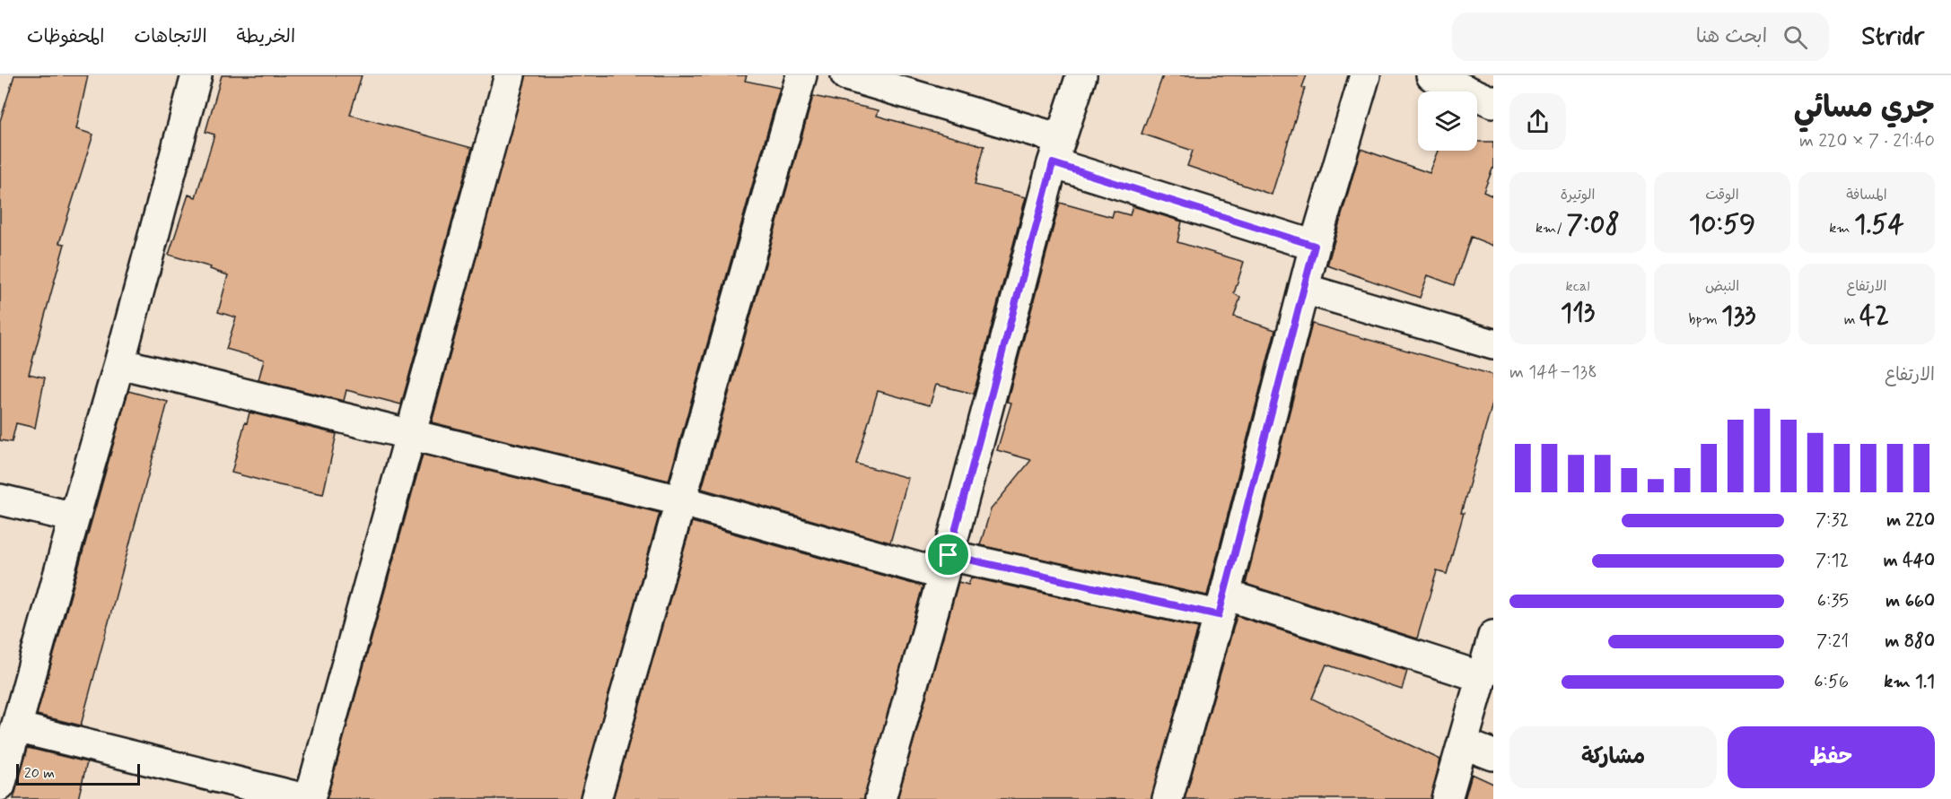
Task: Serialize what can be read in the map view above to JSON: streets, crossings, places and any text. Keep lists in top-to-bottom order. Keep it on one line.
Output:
{"scale_bar":"20 m","page":{"header":"Stridr","search":"ابحث هنا","nav":["الخريطة","الاتجاهات","المحفوظات"],"heading":["جري مسائي","21:40 · 7 × 220 m"],"stats":[["المسافة","1.54 km"],["الوقت","10:59"],["الوتيرة","7:08 /km"],["الارتفاع","42 m"],["النبض","133 bpm"],["kcal","113"]],"chart":["الارتفاع","138–144 m"],"list":[{"name":"220 m","note":"7:32"},{"name":"440 m","note":"7:12"},{"name":"660 m","note":"6:35"},{"name":"880 m","note":"7:21"},{"name":"1.1 km","note":"6:56"}],"buttons":["حفظ","مشاركة"],"scale":"20 m"}}
